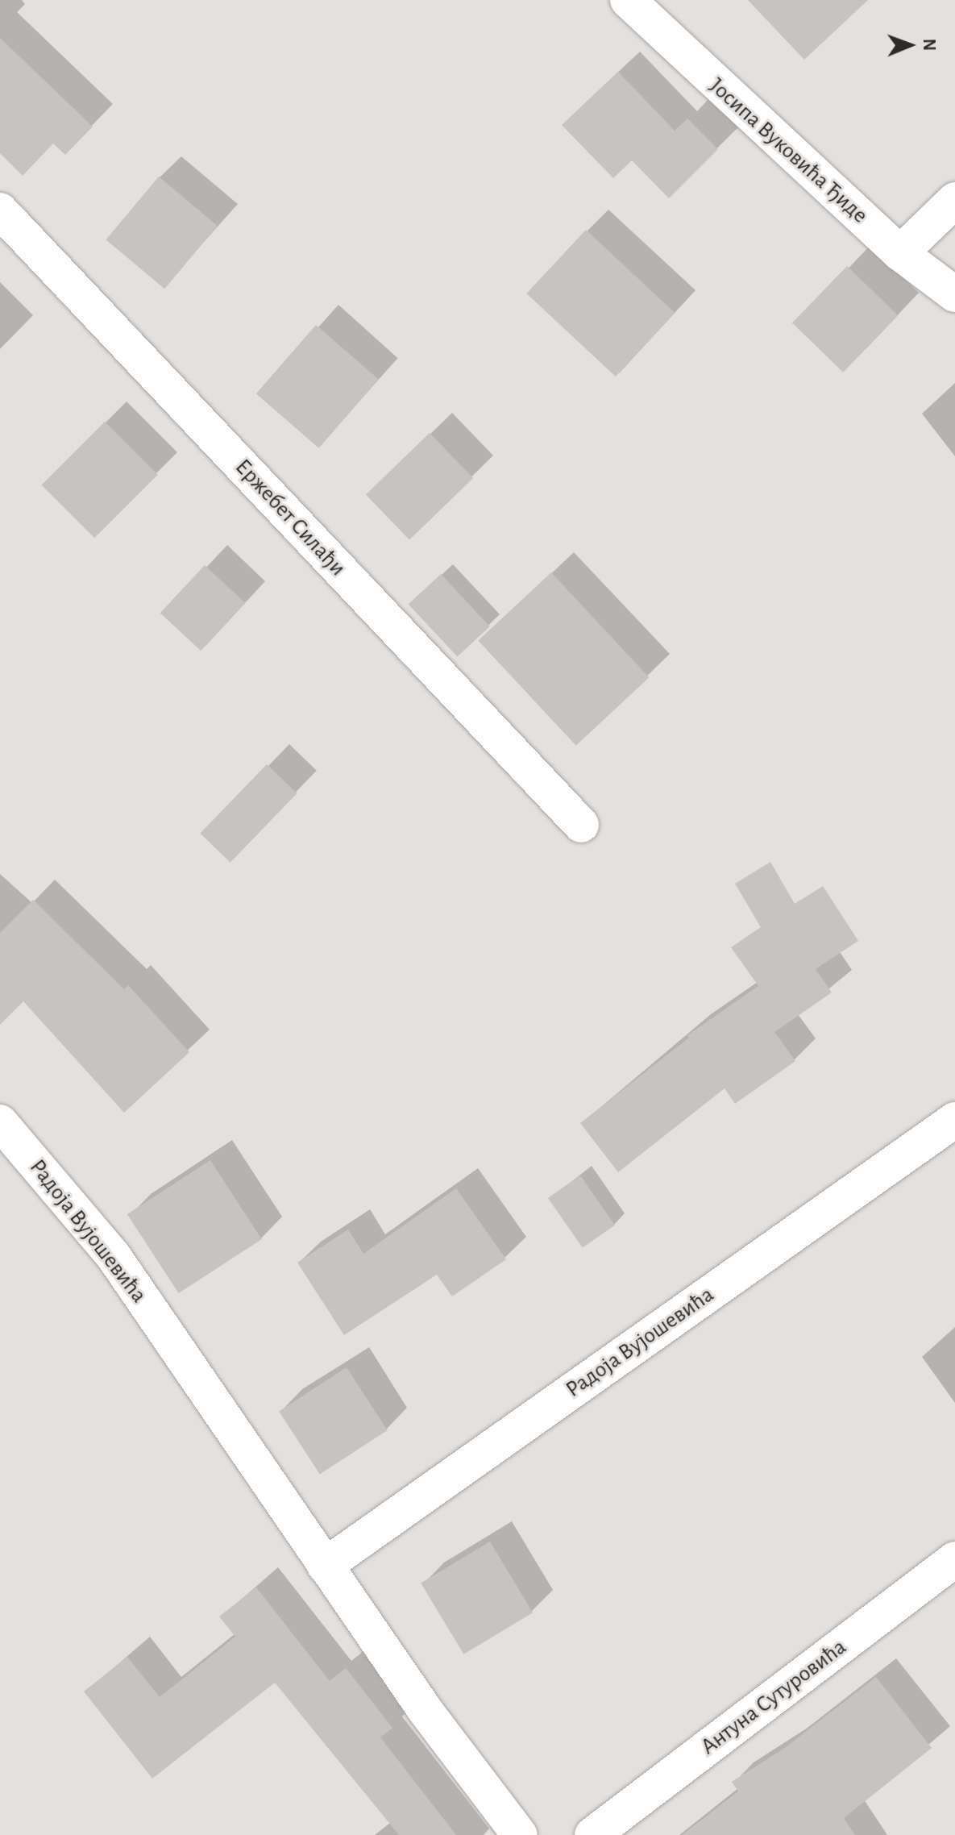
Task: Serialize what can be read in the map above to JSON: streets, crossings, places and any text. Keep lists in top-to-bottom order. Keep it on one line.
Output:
{"streets":{"street":["Јосипа Вуковића Ђиде","Ержебет Силађи","Радоја Вујошевића","Антуна Сутуровића"]},"north":"right"}
